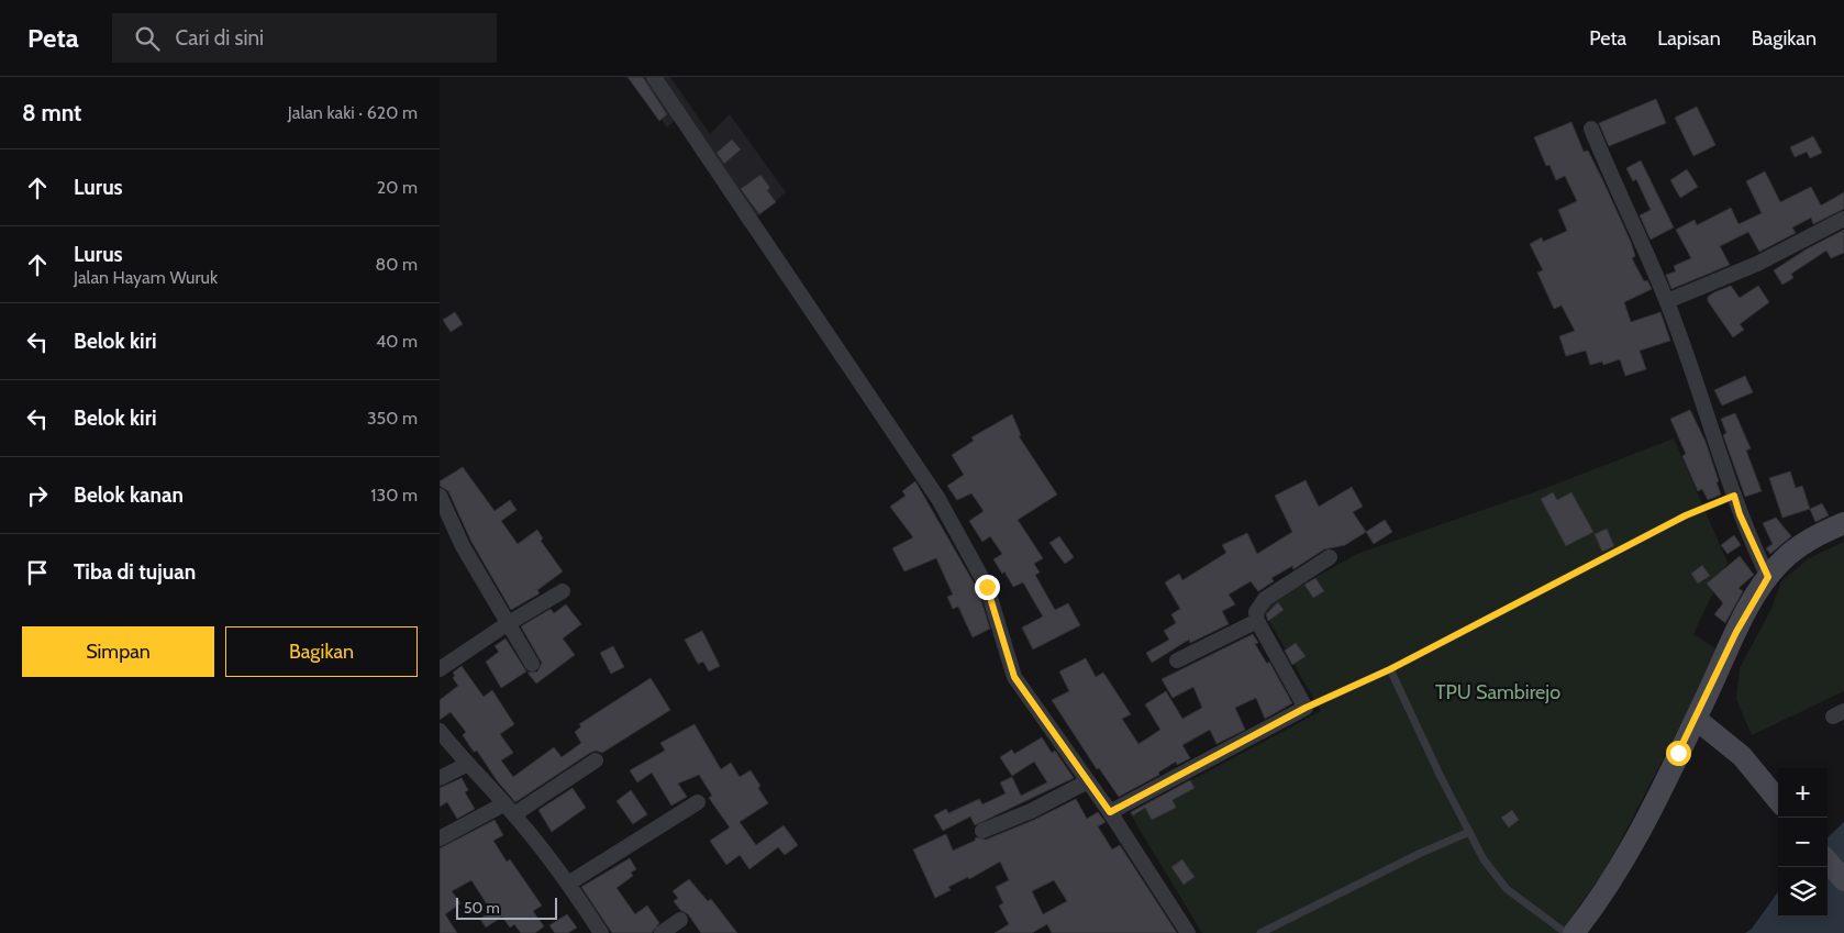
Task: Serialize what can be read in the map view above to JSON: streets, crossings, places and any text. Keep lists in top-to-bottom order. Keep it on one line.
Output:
{"parks":["TPU Sambirejo"],"scale_bar":"50 m","page":{"header":"Peta","search":"Cari di sini","nav":["Peta","Lapisan","Bagikan"],"heading":["8 mnt","Jalan kaki · 620 m"],"list":[["Lurus","20 m"],["Lurus","Jalan Hayam Wuruk","80 m"],["Belok kiri","40 m"],["Belok kiri","350 m"],["Belok kanan","130 m"],"Tiba di tujuan"],"buttons":["Simpan","Bagikan"],"map_buttons":["+","−"],"scale":"50 m"}}
